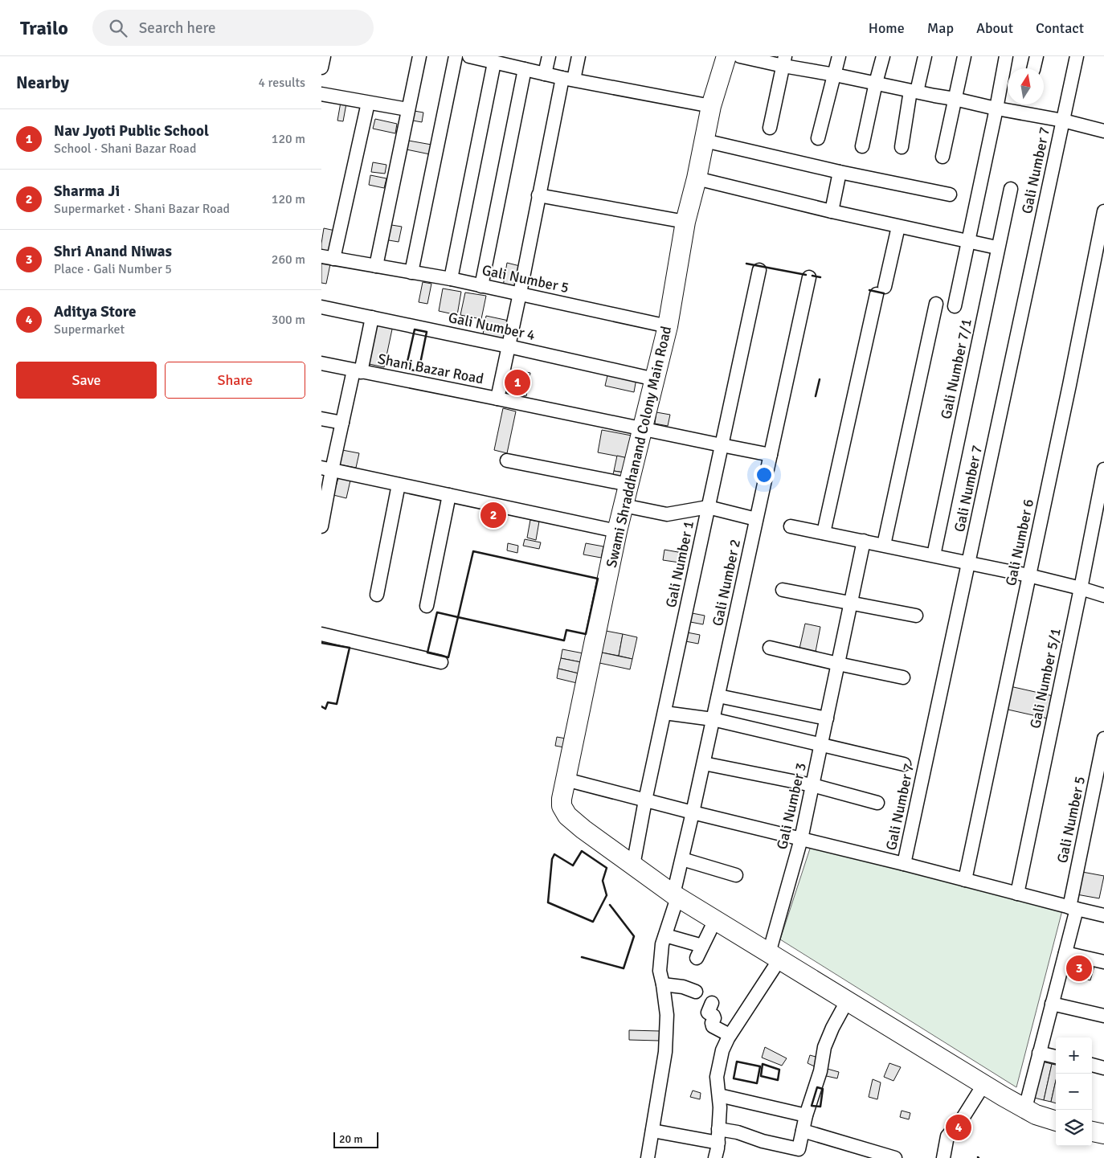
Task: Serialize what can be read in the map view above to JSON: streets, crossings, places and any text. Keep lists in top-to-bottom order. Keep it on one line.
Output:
{"streets":{"street":["Gali Number 7","Gali Number 5","Gali Number 4","Shani Bazar Road","Gali Number 7/1","Swami Shraddhanand Colony Main Road","Gali Number 6","Gali Number 1","Gali Number 2","Gali Number 5/1","Gali Number 3"]},"crossings":[["Gali Number 5","Swami Shraddhanand Colony Main Road"],["Gali Number 4","Swami Shraddhanand Colony Main Road"],["Shani Bazar Road","Swami Shraddhanand Colony Main Road"],["Shani Bazar Road","Gali Number 1"],["Shani Bazar Road","Gali Number 2"],["Swami Shraddhanand Colony Main Road","Gali Number 1"]],"scale_bar":"20 m","north":"top","page":{"header":"Trailo","search":"Search here","nav":["Home","Map","About","Contact"],"heading":["Nearby","4 results"],"list":[{"mark":"1","name":"Nav Jyoti Public School","note":"School · Shani Bazar Road","value":"120 m"},{"mark":"2","name":"Sharma Ji","note":"Supermarket · Shani Bazar Road","value":"120 m"},{"mark":"3","name":"Shri Anand Niwas","note":"Place · Gali Number 5","value":"260 m"},{"mark":"4","name":"Aditya Store","note":"Supermarket","value":"300 m"}],"buttons":["Save","Share"],"pins":["1","2","3","4"],"map_buttons":["+","−"],"scale":"20 m"}}
